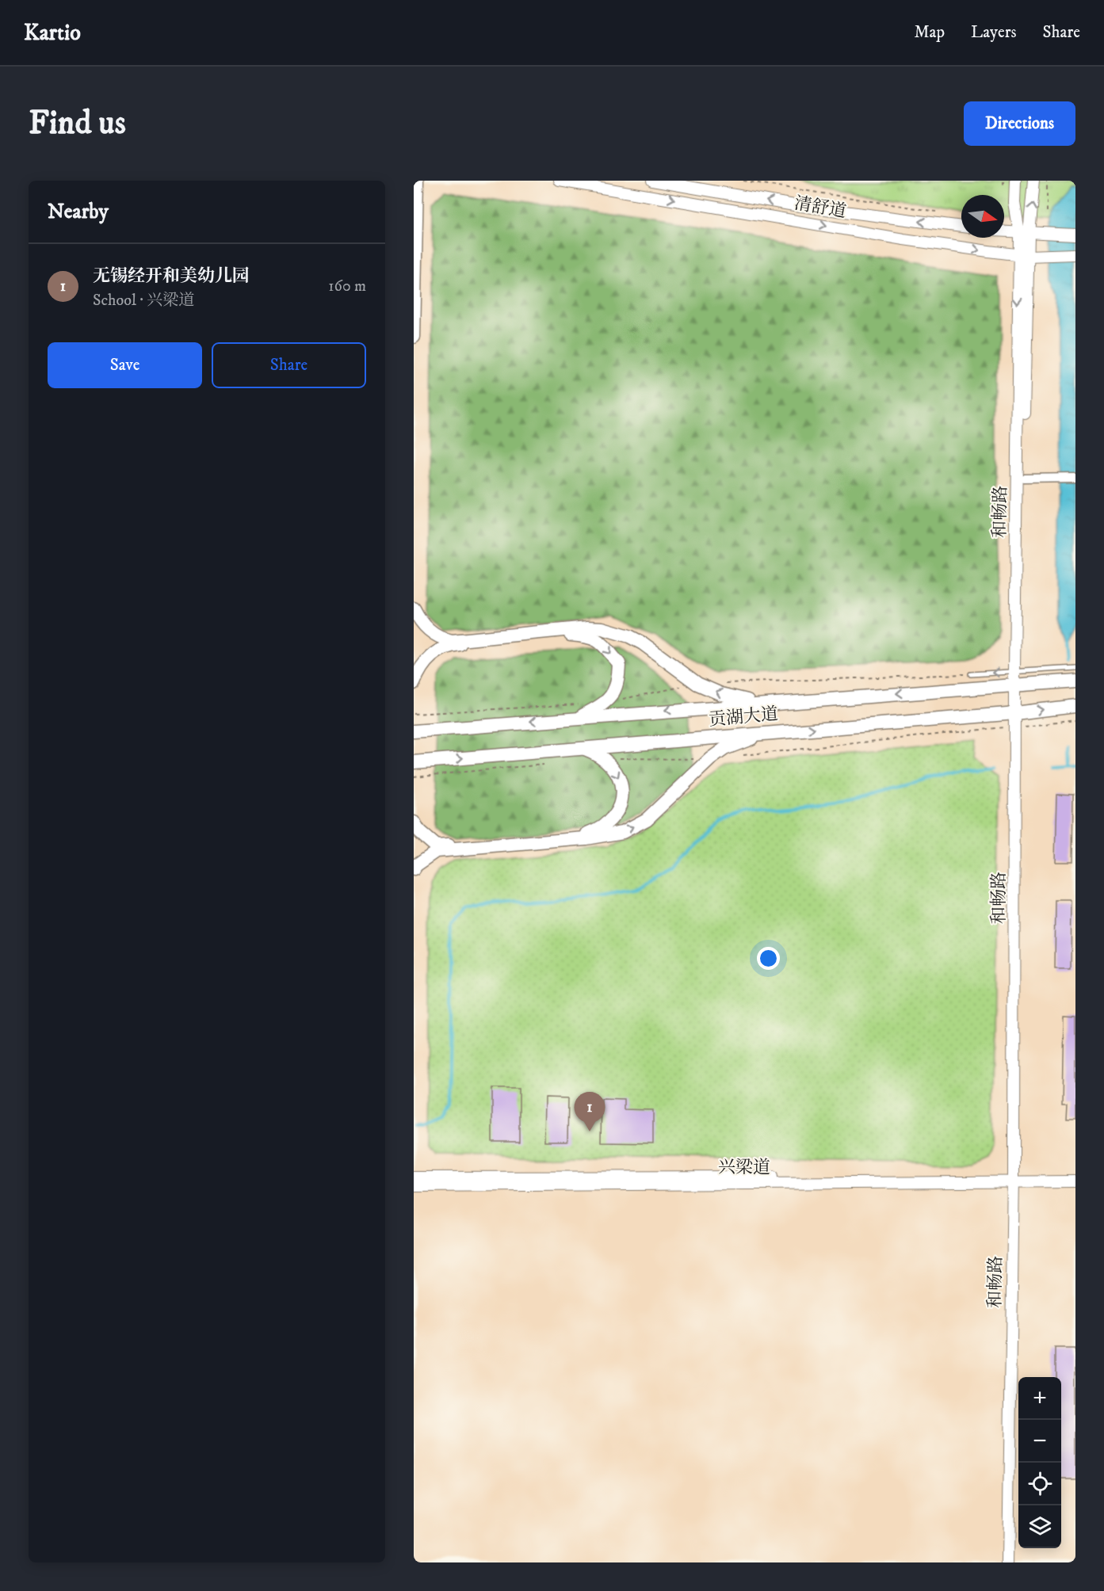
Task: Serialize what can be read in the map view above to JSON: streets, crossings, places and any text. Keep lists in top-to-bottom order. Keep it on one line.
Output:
{"streets":{"main road":["贡湖大道"],"street":["清舒道","和畅路","兴梁道"]},"crossings":[["清舒道","和畅路"],["和畅路","贡湖大道"],["和畅路","兴梁道"]],"north":"right","page":{"header":"Kartio","nav":["Map","Layers","Share"],"buttons":["Directions",["Save","Share"]],"title":"Find us","heading":"Nearby","list":[{"mark":"1","name":"无锡经开和美幼儿园","note":"School · 兴梁道","value":"160 m"}],"pins":"1","map_buttons":["+","−"]}}
